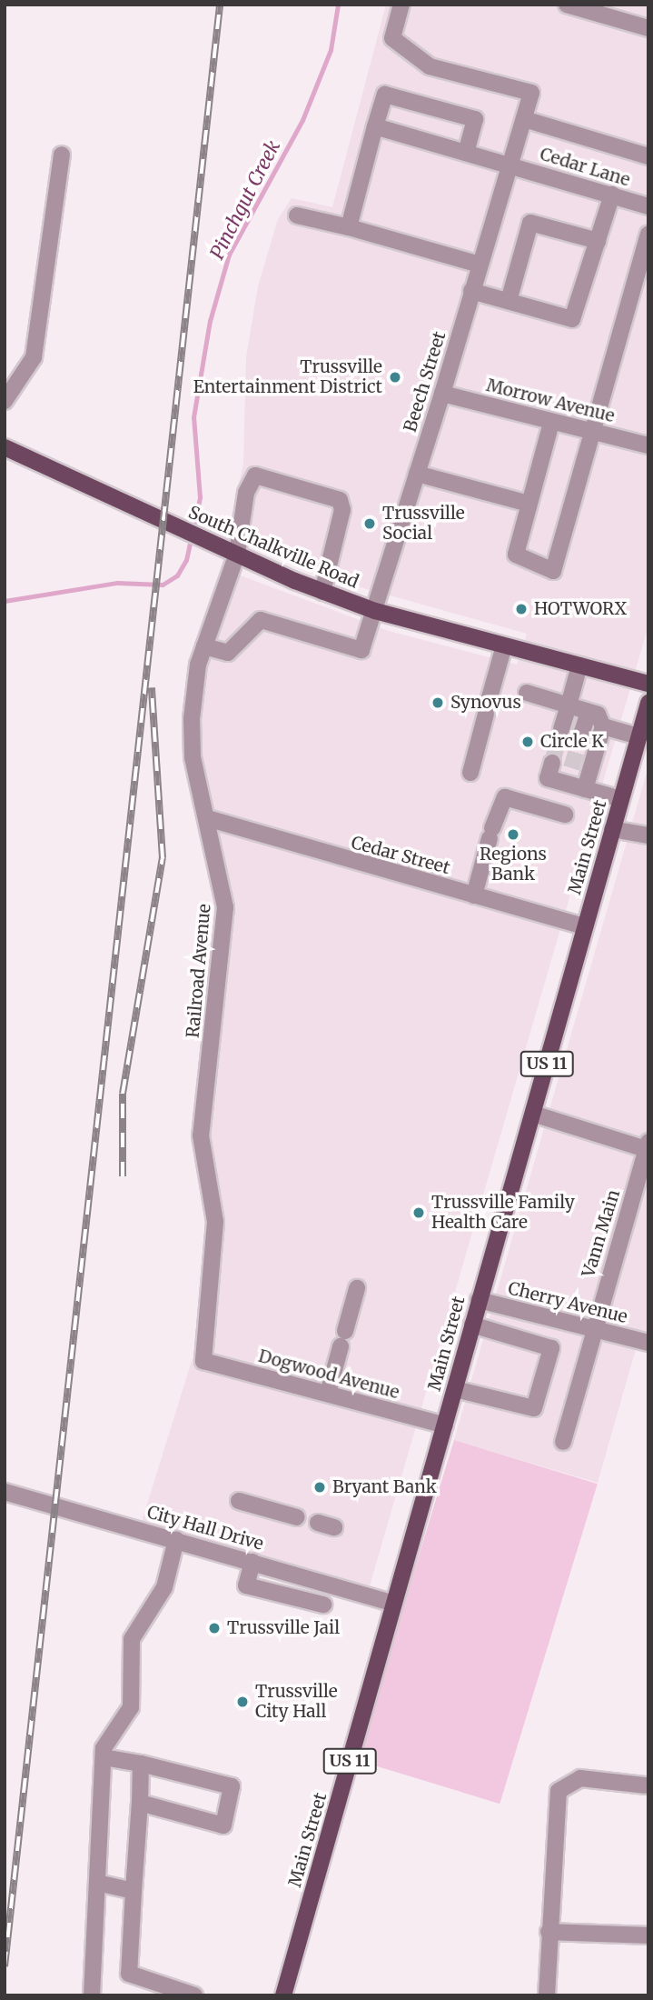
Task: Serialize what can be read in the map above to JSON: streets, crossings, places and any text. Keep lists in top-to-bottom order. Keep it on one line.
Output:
{"streets":{"main road":["South Chalkville Road","Main Street","US 11"],"street":["Cedar Lane","Beech Street","Morrow Avenue","Cedar Street","Railroad Avenue","Vann Main","Cherry Avenue","Dogwood Avenue","City Hall Drive"]},"crossings":[["Cedar Lane","Beech Street"],["Beech Street","Morrow Avenue"],["Beech Street","South Chalkville Road"],["Beech Street","Railroad Avenue"],["South Chalkville Road","Railroad Avenue"],["Main Street","Cedar Street"],["Main Street","Cherry Avenue"],["Main Street","Dogwood Avenue"],["Main Street","City Hall Drive"],["Cedar Street","Railroad Avenue"],["Railroad Avenue","Dogwood Avenue"],["Vann Main","Cherry Avenue"]],"water":["Pinchgut Creek"],"places":["Trussville Entertainment District","Trussville Social","HOTWORX","Synovus","Circle K","Regions Bank","Trussville Family Health Care","Bryant Bank","Trussville Jail","Trussville City Hall"]}
